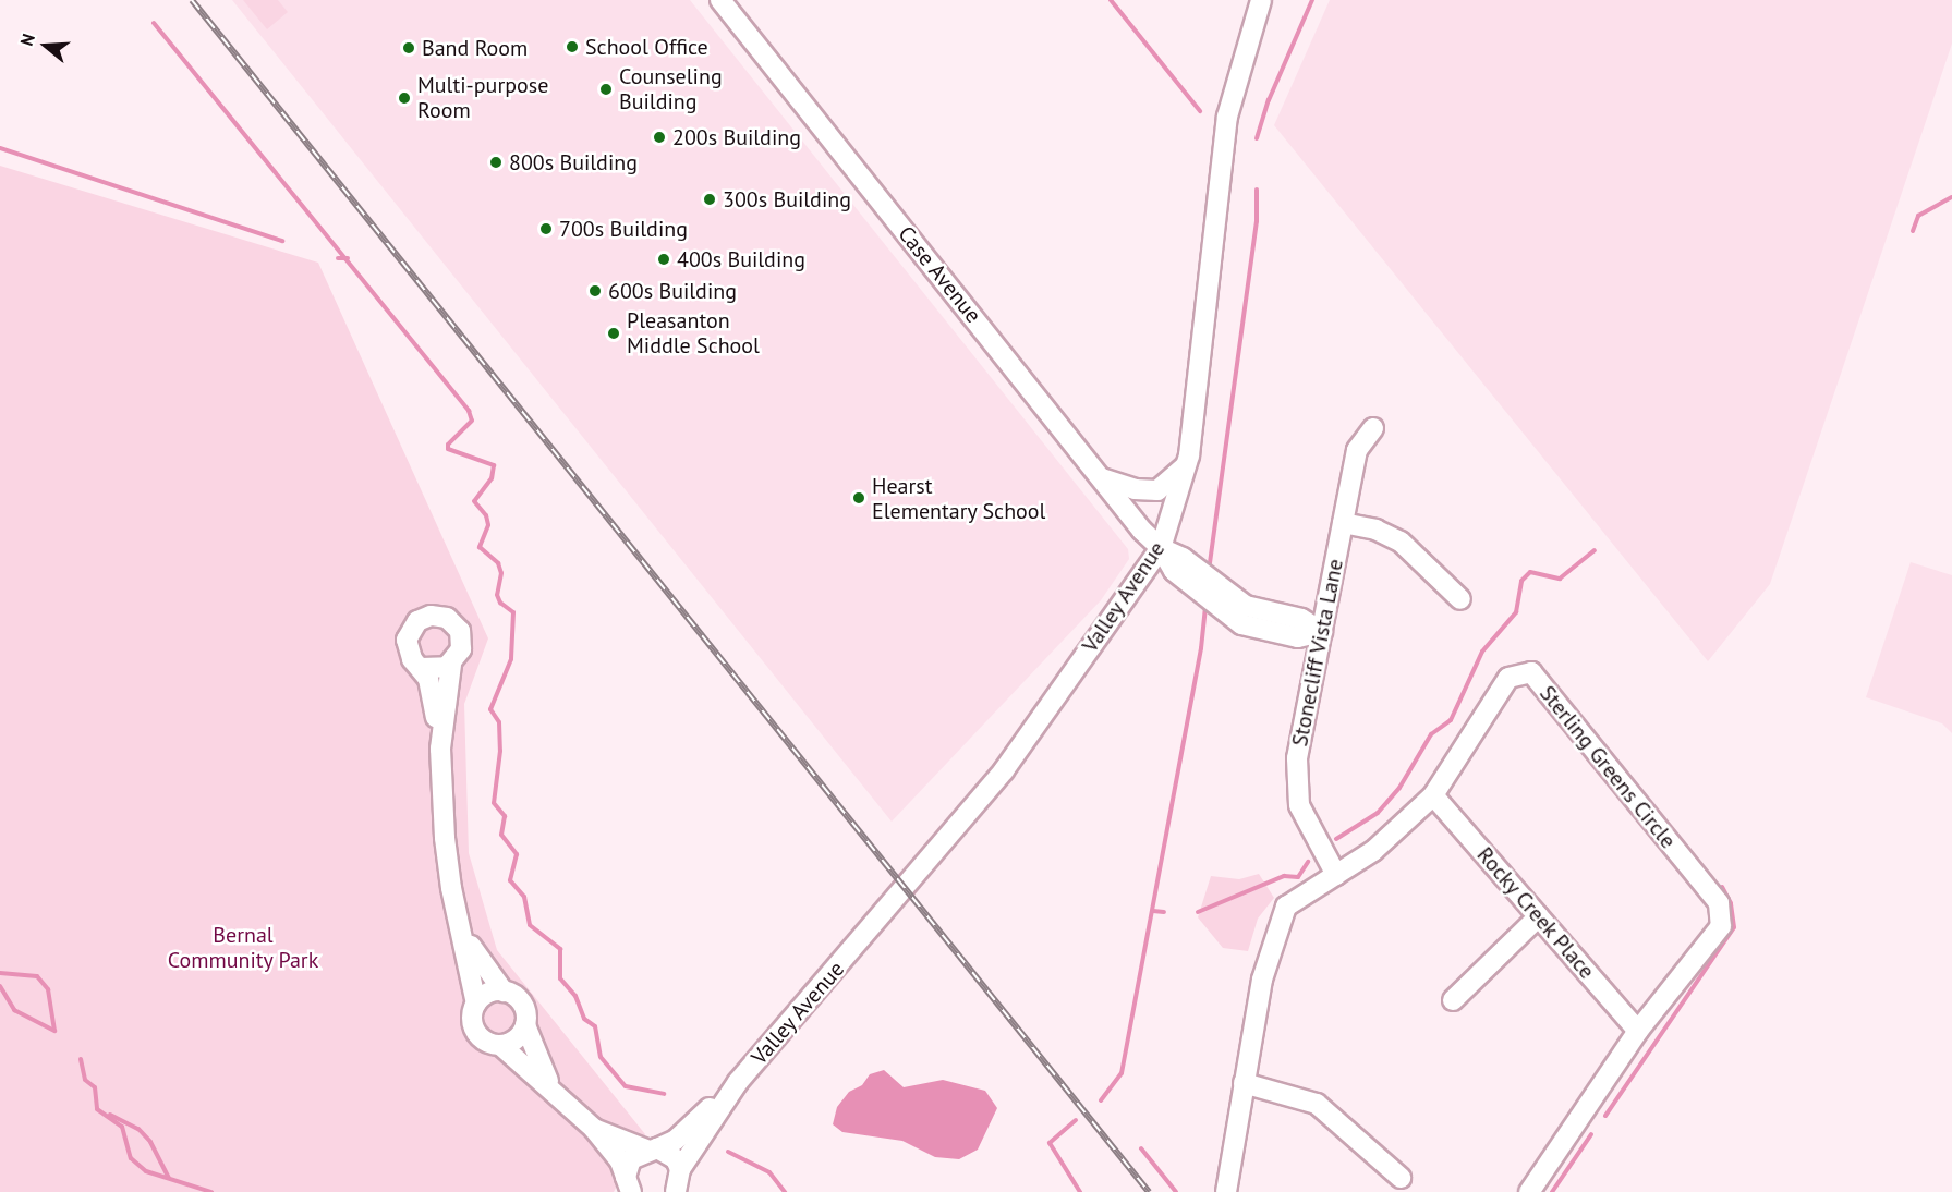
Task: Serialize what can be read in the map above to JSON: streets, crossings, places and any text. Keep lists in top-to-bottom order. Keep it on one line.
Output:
{"streets":{"street":["Case Avenue","Valley Avenue","Stonecliff Vista Lane","Sterling Greens Circle","Rocky Creek Place"]},"crossings":[["Case Avenue","Valley Avenue"],["Case Avenue","Stonecliff Vista Lane"],["Stonecliff Vista Lane","Sterling Greens Circle"],["Sterling Greens Circle","Rocky Creek Place"]],"parks":["Bernal Community Park"],"places":["School Office","Band Room","Counseling Building","Multi-purpose Room","200s Building","800s Building","300s Building","700s Building","400s Building","600s Building","Pleasanton Middle School","Hearst Elementary School"],"north":"left"}
